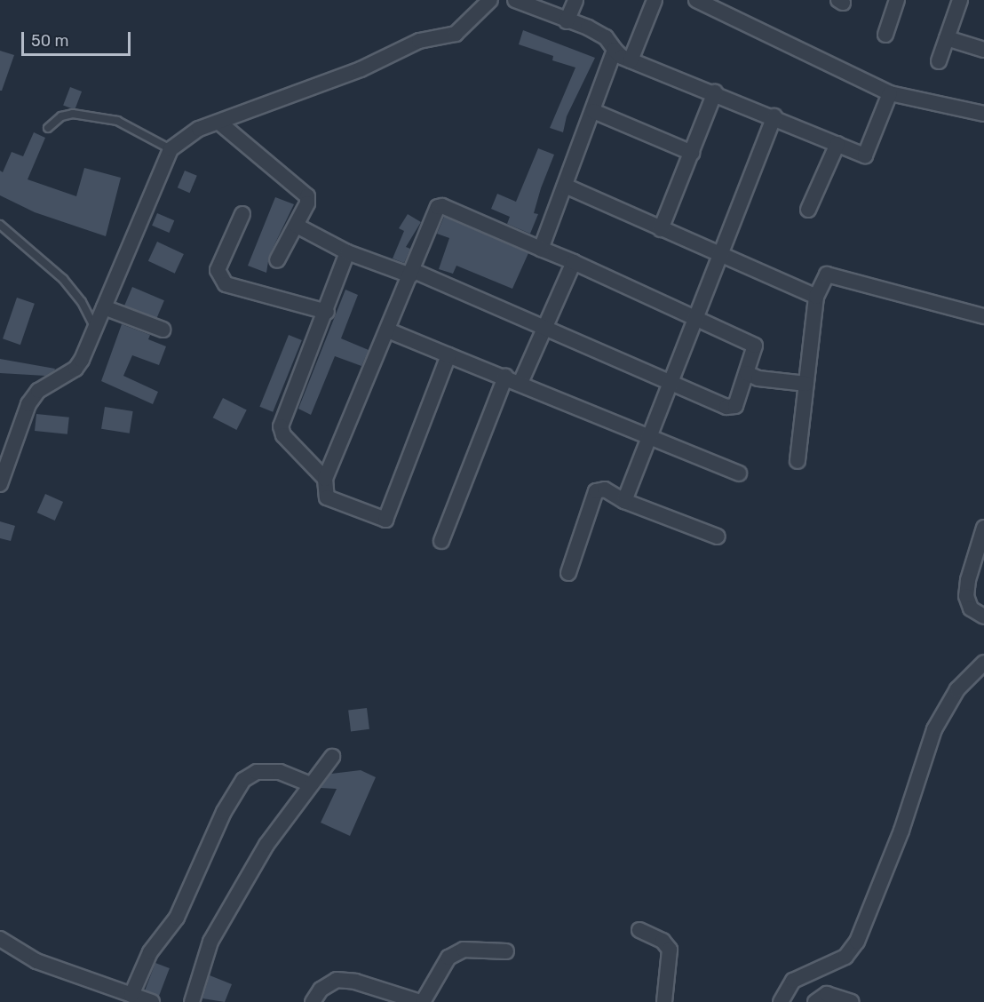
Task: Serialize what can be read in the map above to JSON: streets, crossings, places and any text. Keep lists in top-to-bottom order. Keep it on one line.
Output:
{"scale_bar":"50 m"}
